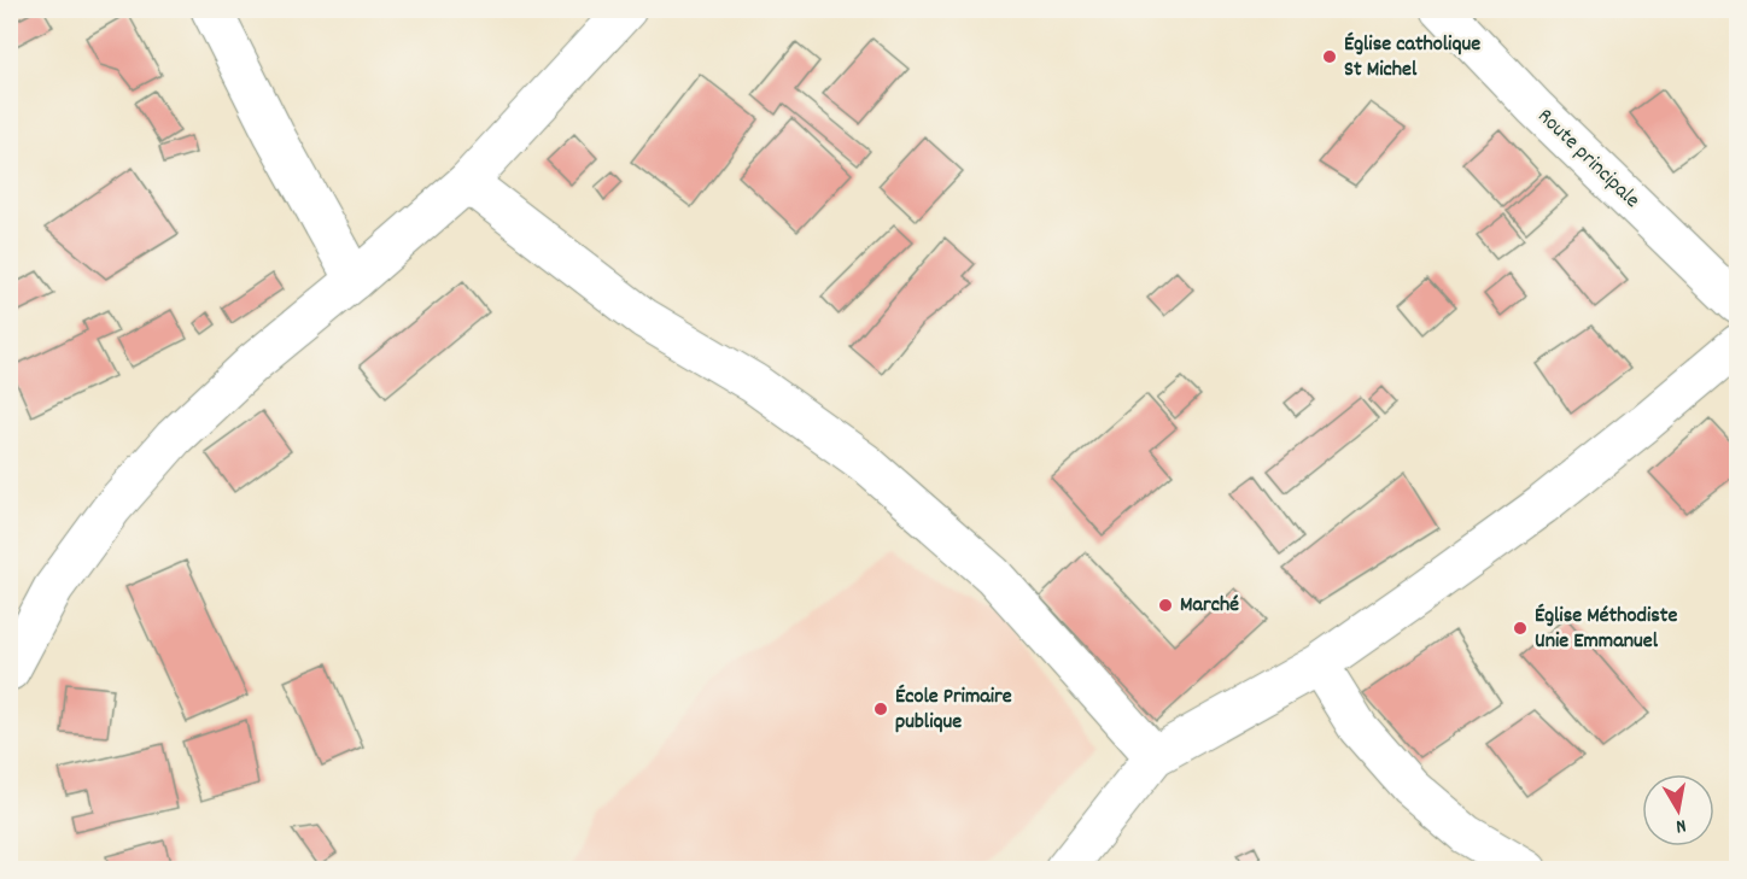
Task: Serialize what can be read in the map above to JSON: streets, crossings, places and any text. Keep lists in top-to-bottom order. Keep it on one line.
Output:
{"streets":{"street":["Route principale"]},"places":["Église catholique St Michel","Marché","Église Méthodiste Unie Emmanuel","École Primaire publique"],"north":"bottom"}
